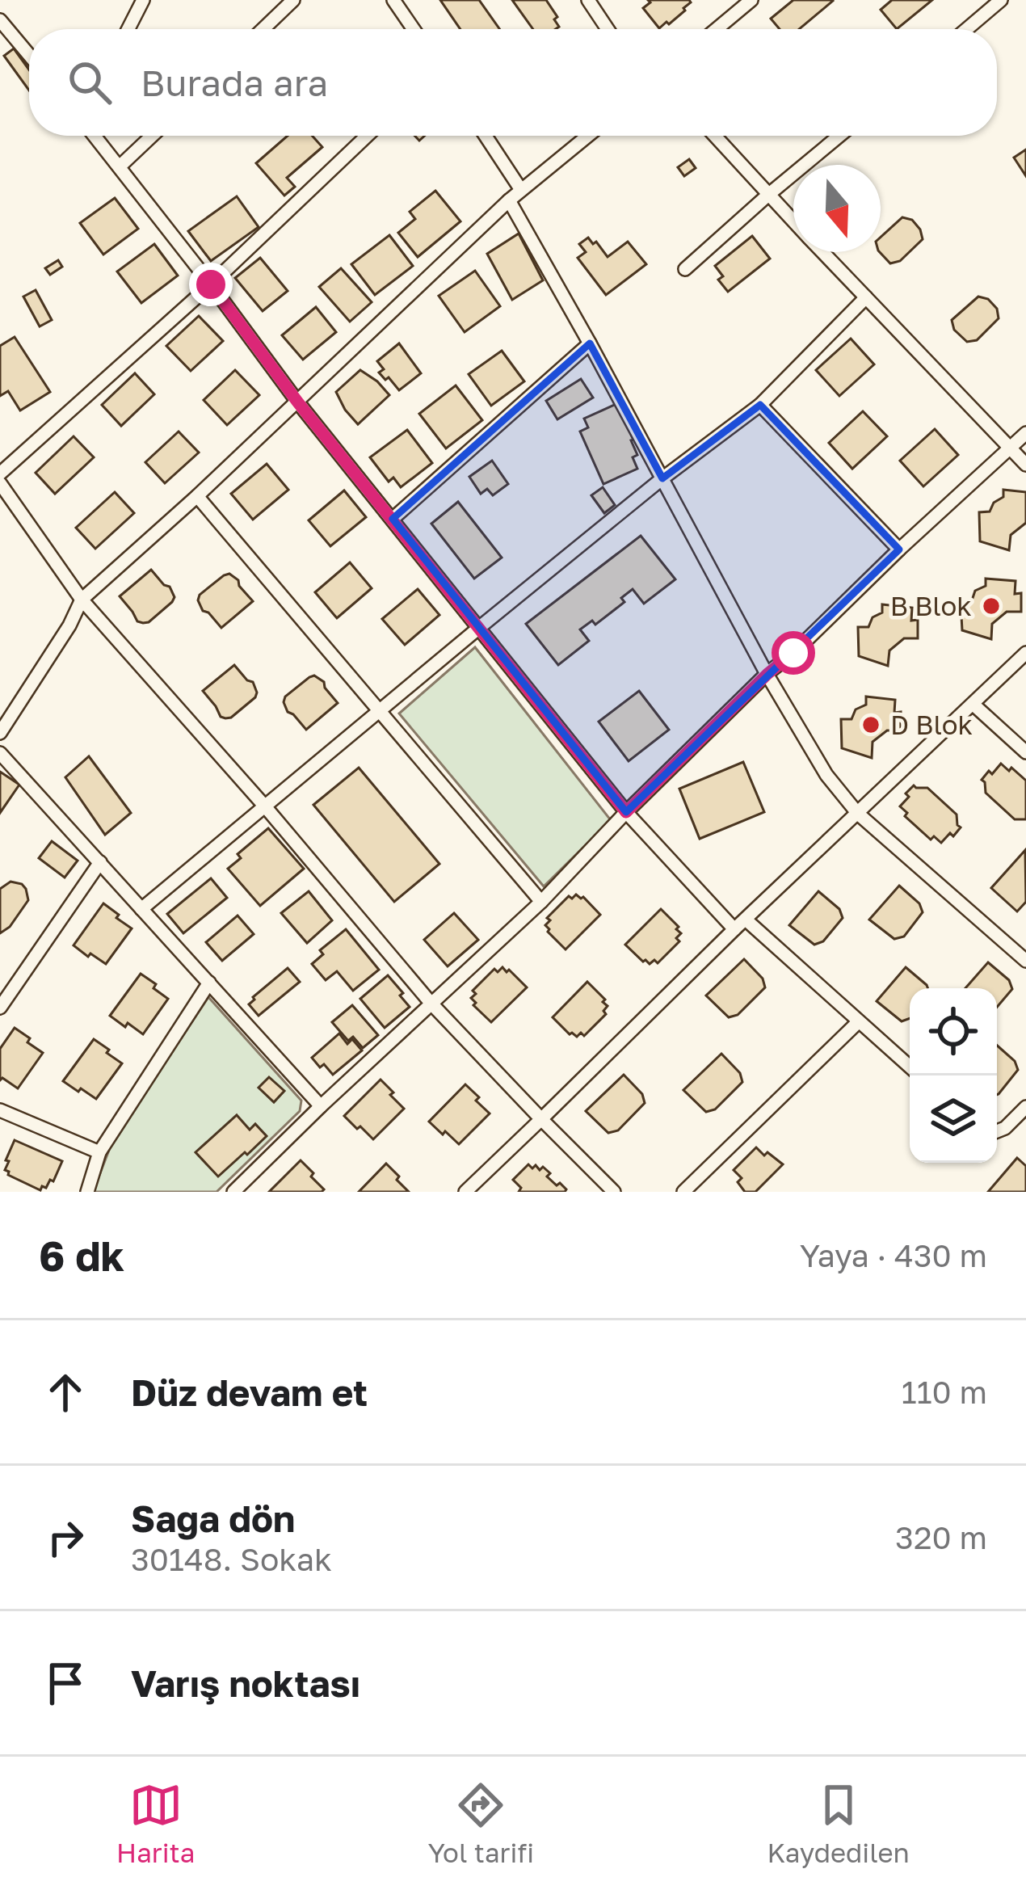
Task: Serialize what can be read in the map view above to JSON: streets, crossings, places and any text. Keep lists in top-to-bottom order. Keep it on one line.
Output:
{"places":["B Blok","D Blok"],"north":"bottom","page":{"search":"Burada ara","heading":["6 dk","Yaya · 430 m"],"list":[["Düz devam et","110 m"],["Sağa dön","30148. Sokak","320 m"],"Varış noktası"],"nav":["Harita","Yol tarifi","Kaydedilen"]}}
